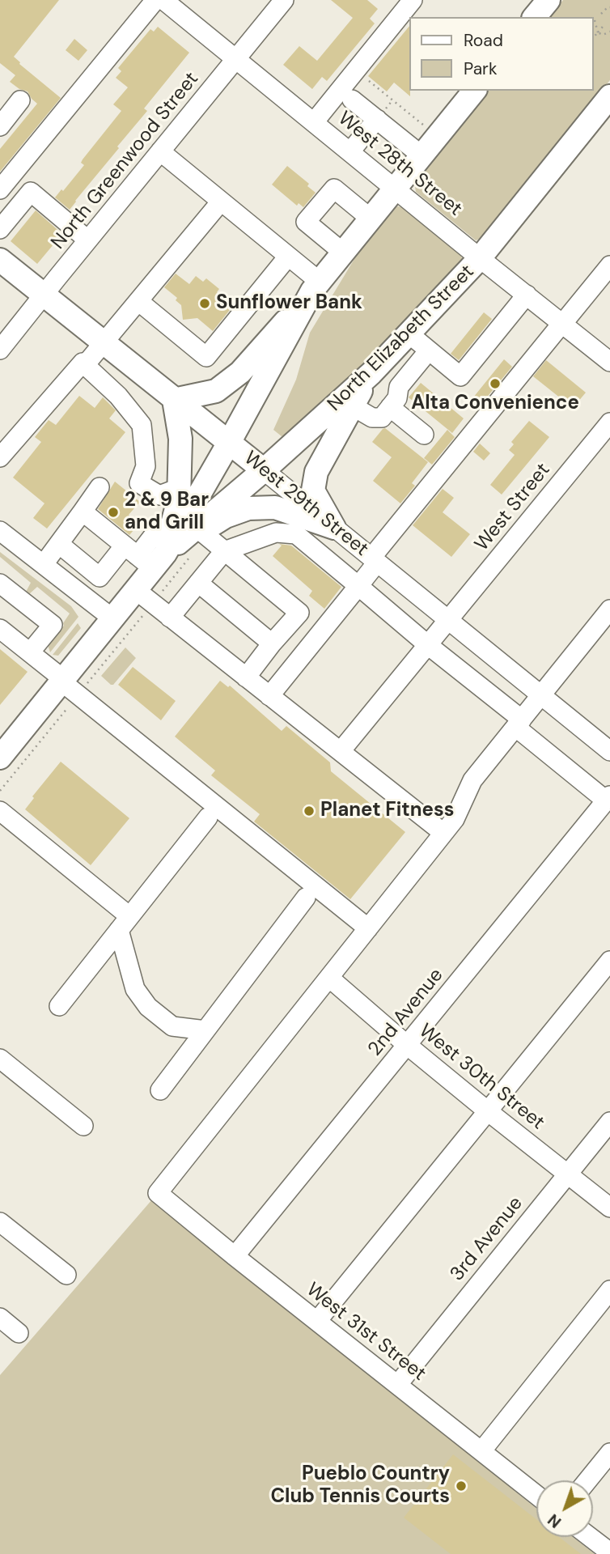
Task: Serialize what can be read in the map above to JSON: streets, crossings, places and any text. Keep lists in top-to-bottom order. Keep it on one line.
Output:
{"streets":{"main road":["North Elizabeth Street","West 29th Street"],"street":["North Greenwood Street","West 28th Street","West Street","2nd Avenue","West 30th Street","3rd Avenue","West 31st Street"]},"crossings":[["North Greenwood Street","West 28th Street"],["North Greenwood Street","West 29th Street"],["West 28th Street","North Elizabeth Street"],["North Elizabeth Street","West 29th Street"],["West 29th Street","West Street"],["2nd Avenue","West 30th Street"],["2nd Avenue","West 31st Street"],["West 30th Street","3rd Avenue"],["West 30th Street","West 31st Street"],["3rd Avenue","West 31st Street"]],"places":["Sunflower Bank","Alta Convenience","2 & 9 Bar and Grill","Planet Fitness","Pueblo Country Club Tennis Courts"],"legend":["Road","Park"],"north":"bottom left"}
